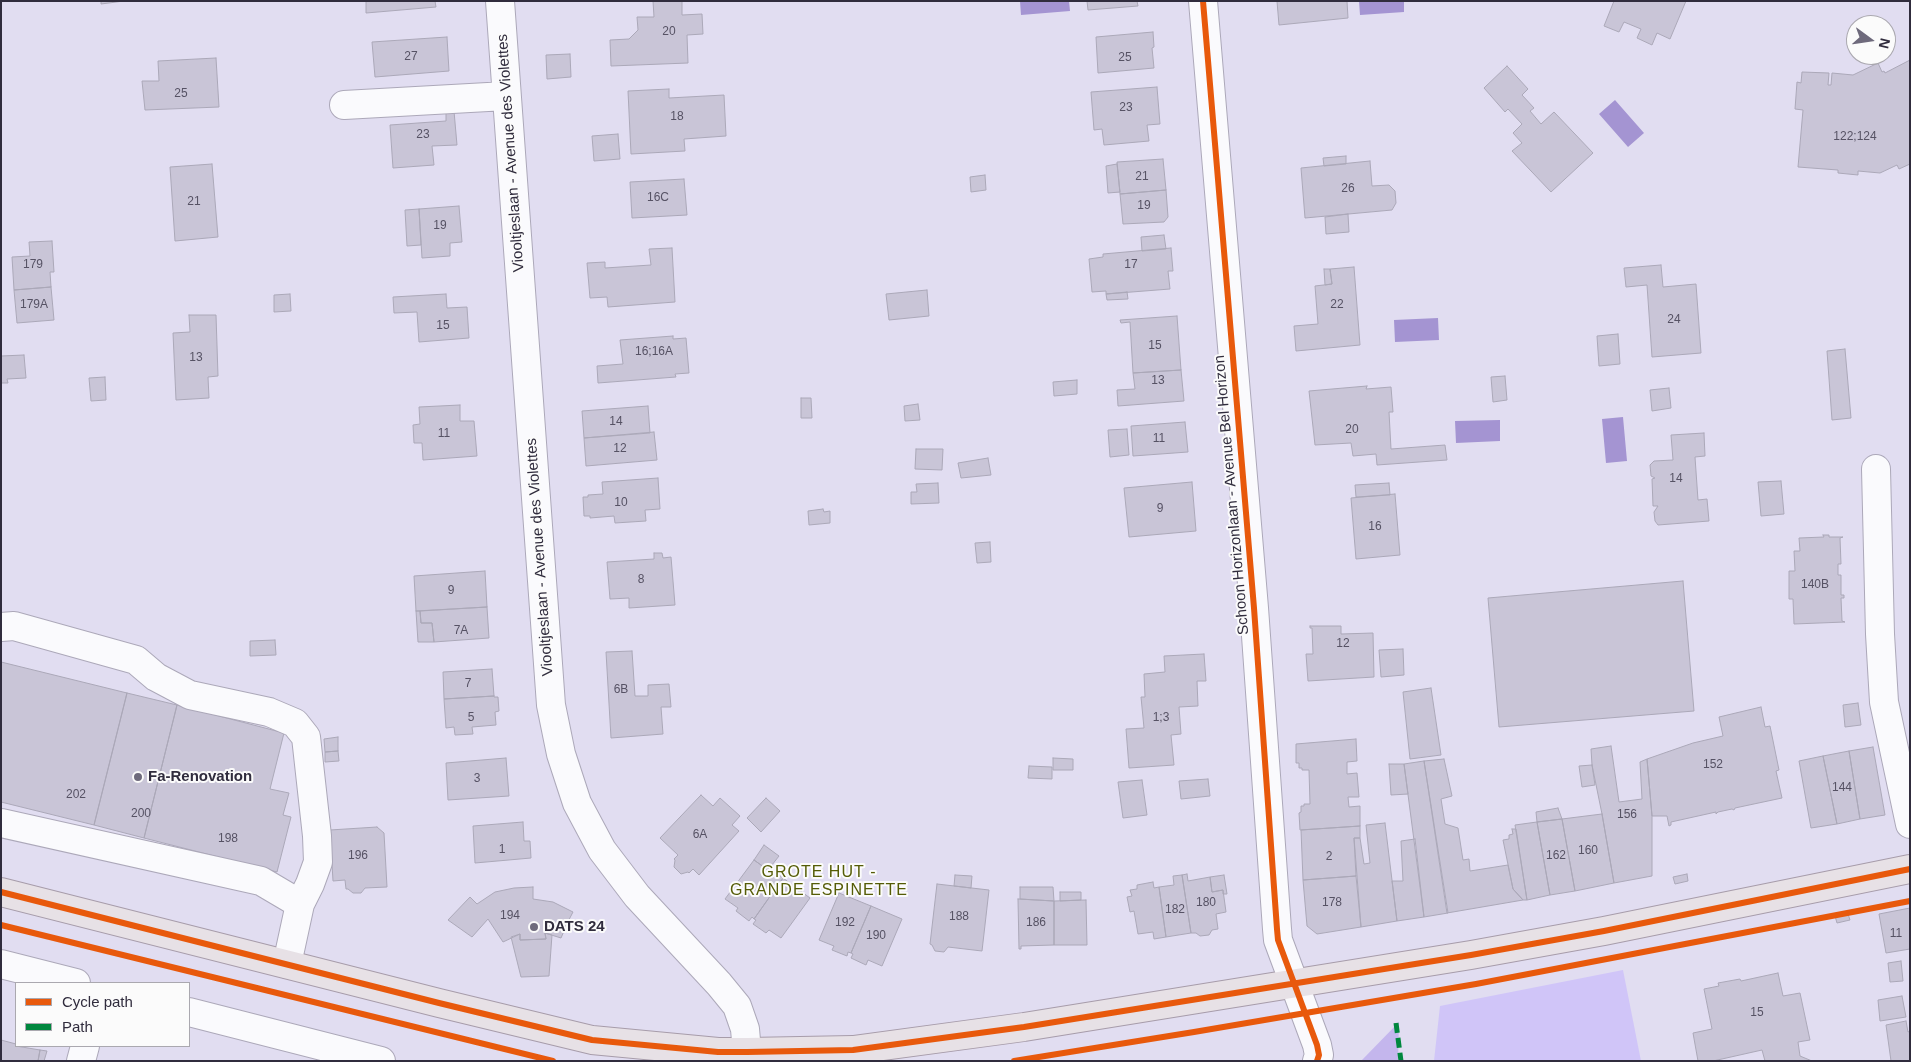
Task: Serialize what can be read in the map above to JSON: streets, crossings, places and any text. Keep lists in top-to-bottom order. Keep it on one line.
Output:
{"streets":{"street":["Viooltjeslaan - Avenue des Violettes","Schoon Horizonlaan - Avenue Bel Horizon"]},"districts":["GROTE HUT - GRANDE ESPINETTE"],"places":["Fa-Renovation","DATS 24"],"house_numbers":["20","27","25","25","23","18","23","122;124","21","26","16C","21","19","19","179","17","179A","22","24","15","15","16;16A","13","13","14","20","11","11","12","14","10","9","16","8","140B","9","7A","12","7","6B","5","1;3","152","3","144","202","200","156","6A","198","1","160","196","162","2","180","178","182","194","188","192","186","11","190","15"],"legend":["Cycle path","Path"],"north":"right"}
